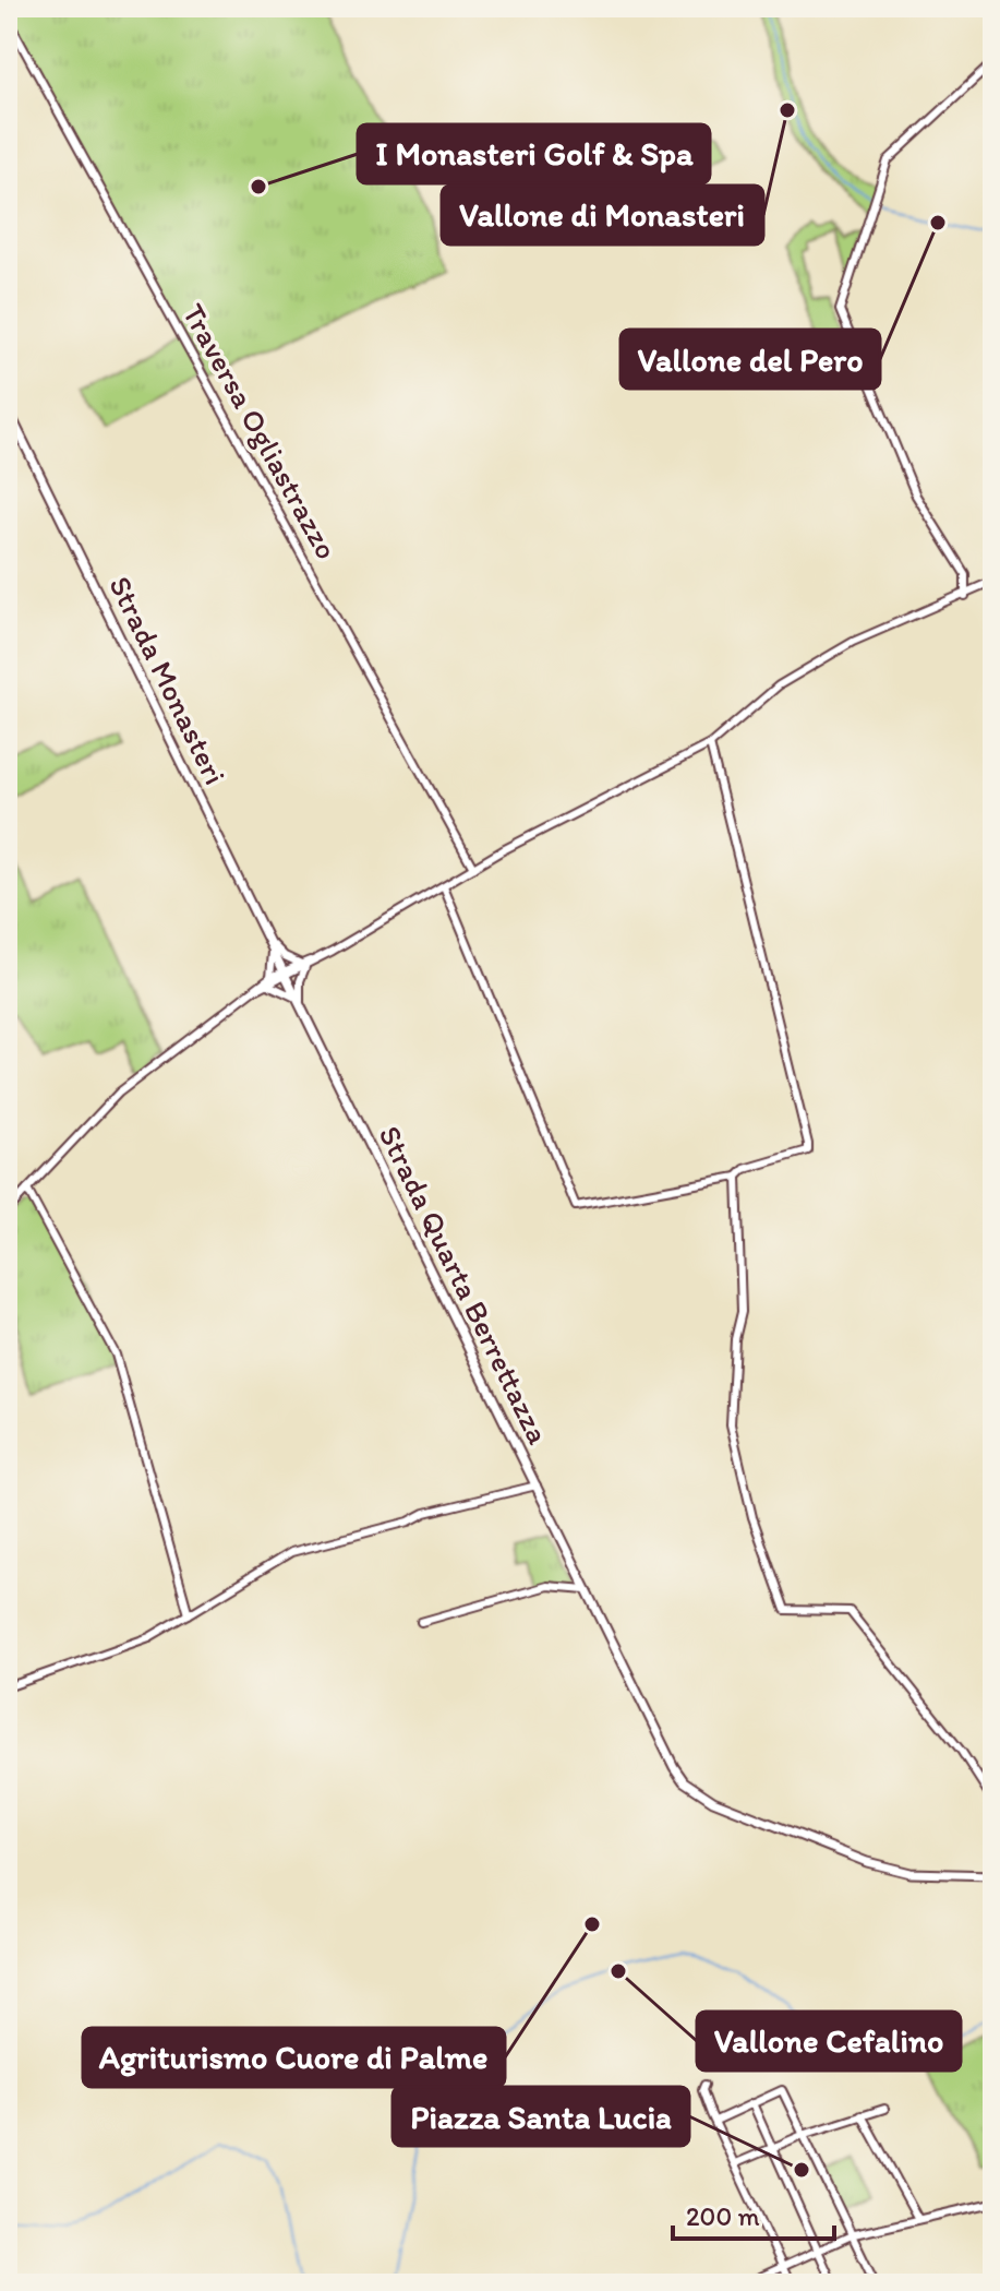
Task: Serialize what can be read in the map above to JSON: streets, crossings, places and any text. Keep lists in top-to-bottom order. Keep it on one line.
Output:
{"streets":{"main road":["Strada Monasteri","Strada Quarta Berrettazza"],"street":["Traversa Ogliastrazzo"]},"crossings":[["Strada Monasteri","Strada Quarta Berrettazza"]],"places":["Vallone di Monasteri","I Monasteri Golf & Spa","Vallone del Pero","Agriturismo Cuore di Palme","Vallone Cefalino","Piazza Santa Lucia"],"scale_bar":"200 m"}
